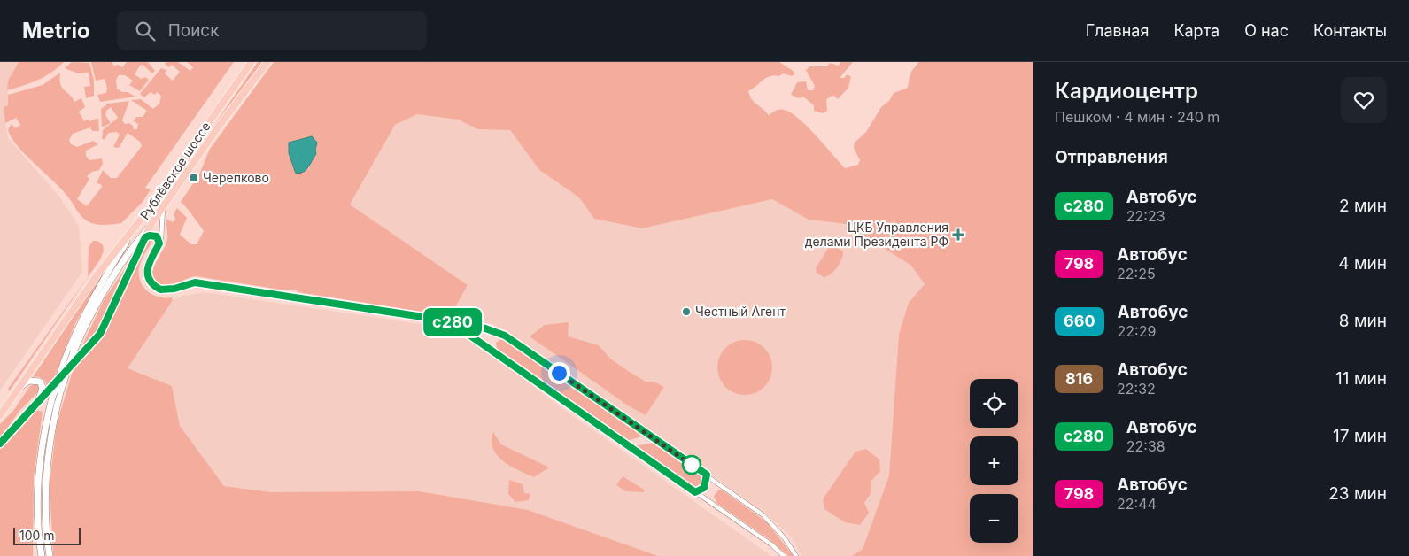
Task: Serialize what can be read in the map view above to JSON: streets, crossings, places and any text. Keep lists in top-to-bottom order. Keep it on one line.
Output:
{"streets":{"main road":["Рублёвское шоссе"]},"places":{"transit":["Черепково"],"health":["ЦКБ Управления делами Президента РФ"],"other":["Честный Агент"]},"lines":["bus line с280"],"scale_bar":"100 m","page":{"header":"Metrio","search":"Поиск","nav":["Главная","Карта","О нас","Контакты"],"on_map":"с280","heading":[["Кардиоцентр","Пешком · 4 мин · 240 m"],"Отправления"],"list":[{"mark":"с280","name":"Автобус","note":"22:23","value":"2 мин"},{"mark":"798","name":"Автобус","note":"22:25","value":"4 мин"},{"mark":"660","name":"Автобус","note":"22:29","value":"8 мин"},{"mark":"816","name":"Автобус","note":"22:32","value":"11 мин"},{"mark":"с280","name":"Автобус","note":"22:38","value":"17 мин"},{"mark":"798","name":"Автобус","note":"22:44","value":"23 мин"}],"map_buttons":["+","−"],"scale":"100 m"}}
